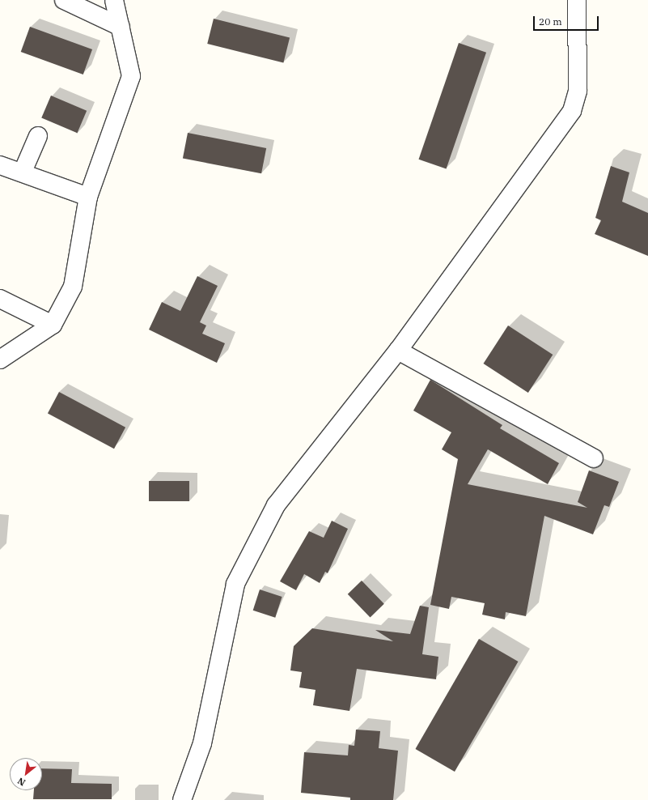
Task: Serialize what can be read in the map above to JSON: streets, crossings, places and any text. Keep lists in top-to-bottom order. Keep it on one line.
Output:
{"scale_bar":"20 m","north":"bottom left"}
